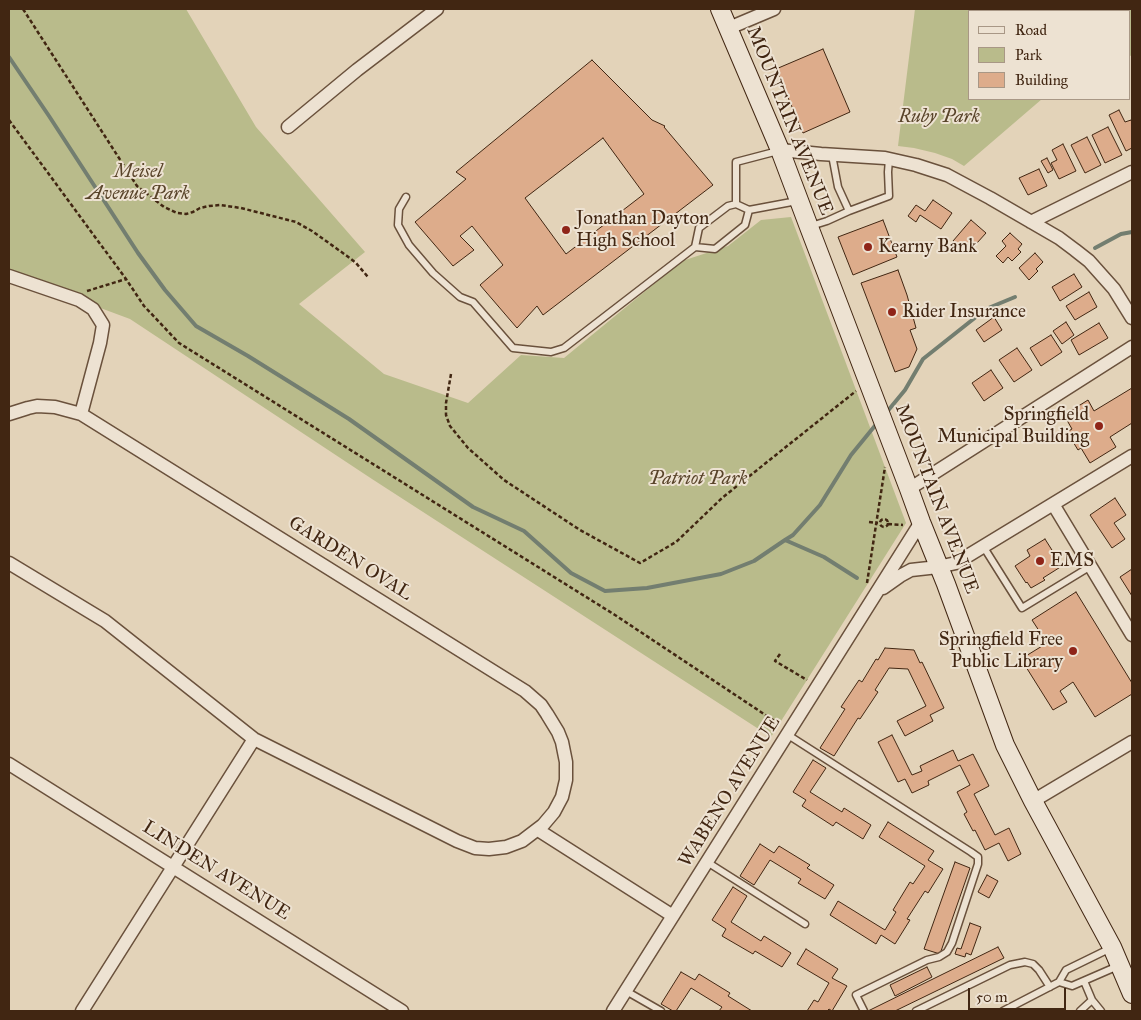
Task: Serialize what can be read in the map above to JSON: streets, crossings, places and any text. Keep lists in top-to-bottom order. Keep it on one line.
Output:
{"streets":{"street":["MOUNTAIN AVENUE","GARDEN OVAL","WABENO AVENUE","LINDEN AVENUE"]},"crossings":[["MOUNTAIN AVENUE","WABENO AVENUE"]],"parks":["Ruby Park","Meisel Avenue Park","Patriot Park"],"places":["Jonathan Dayton High School","Kearny Bank","Rider Insurance","Springfield Municipal Building","EMS","Springfield Free Public Library"],"legend":["Road","Park","Building"],"scale_bar":"50 m"}
